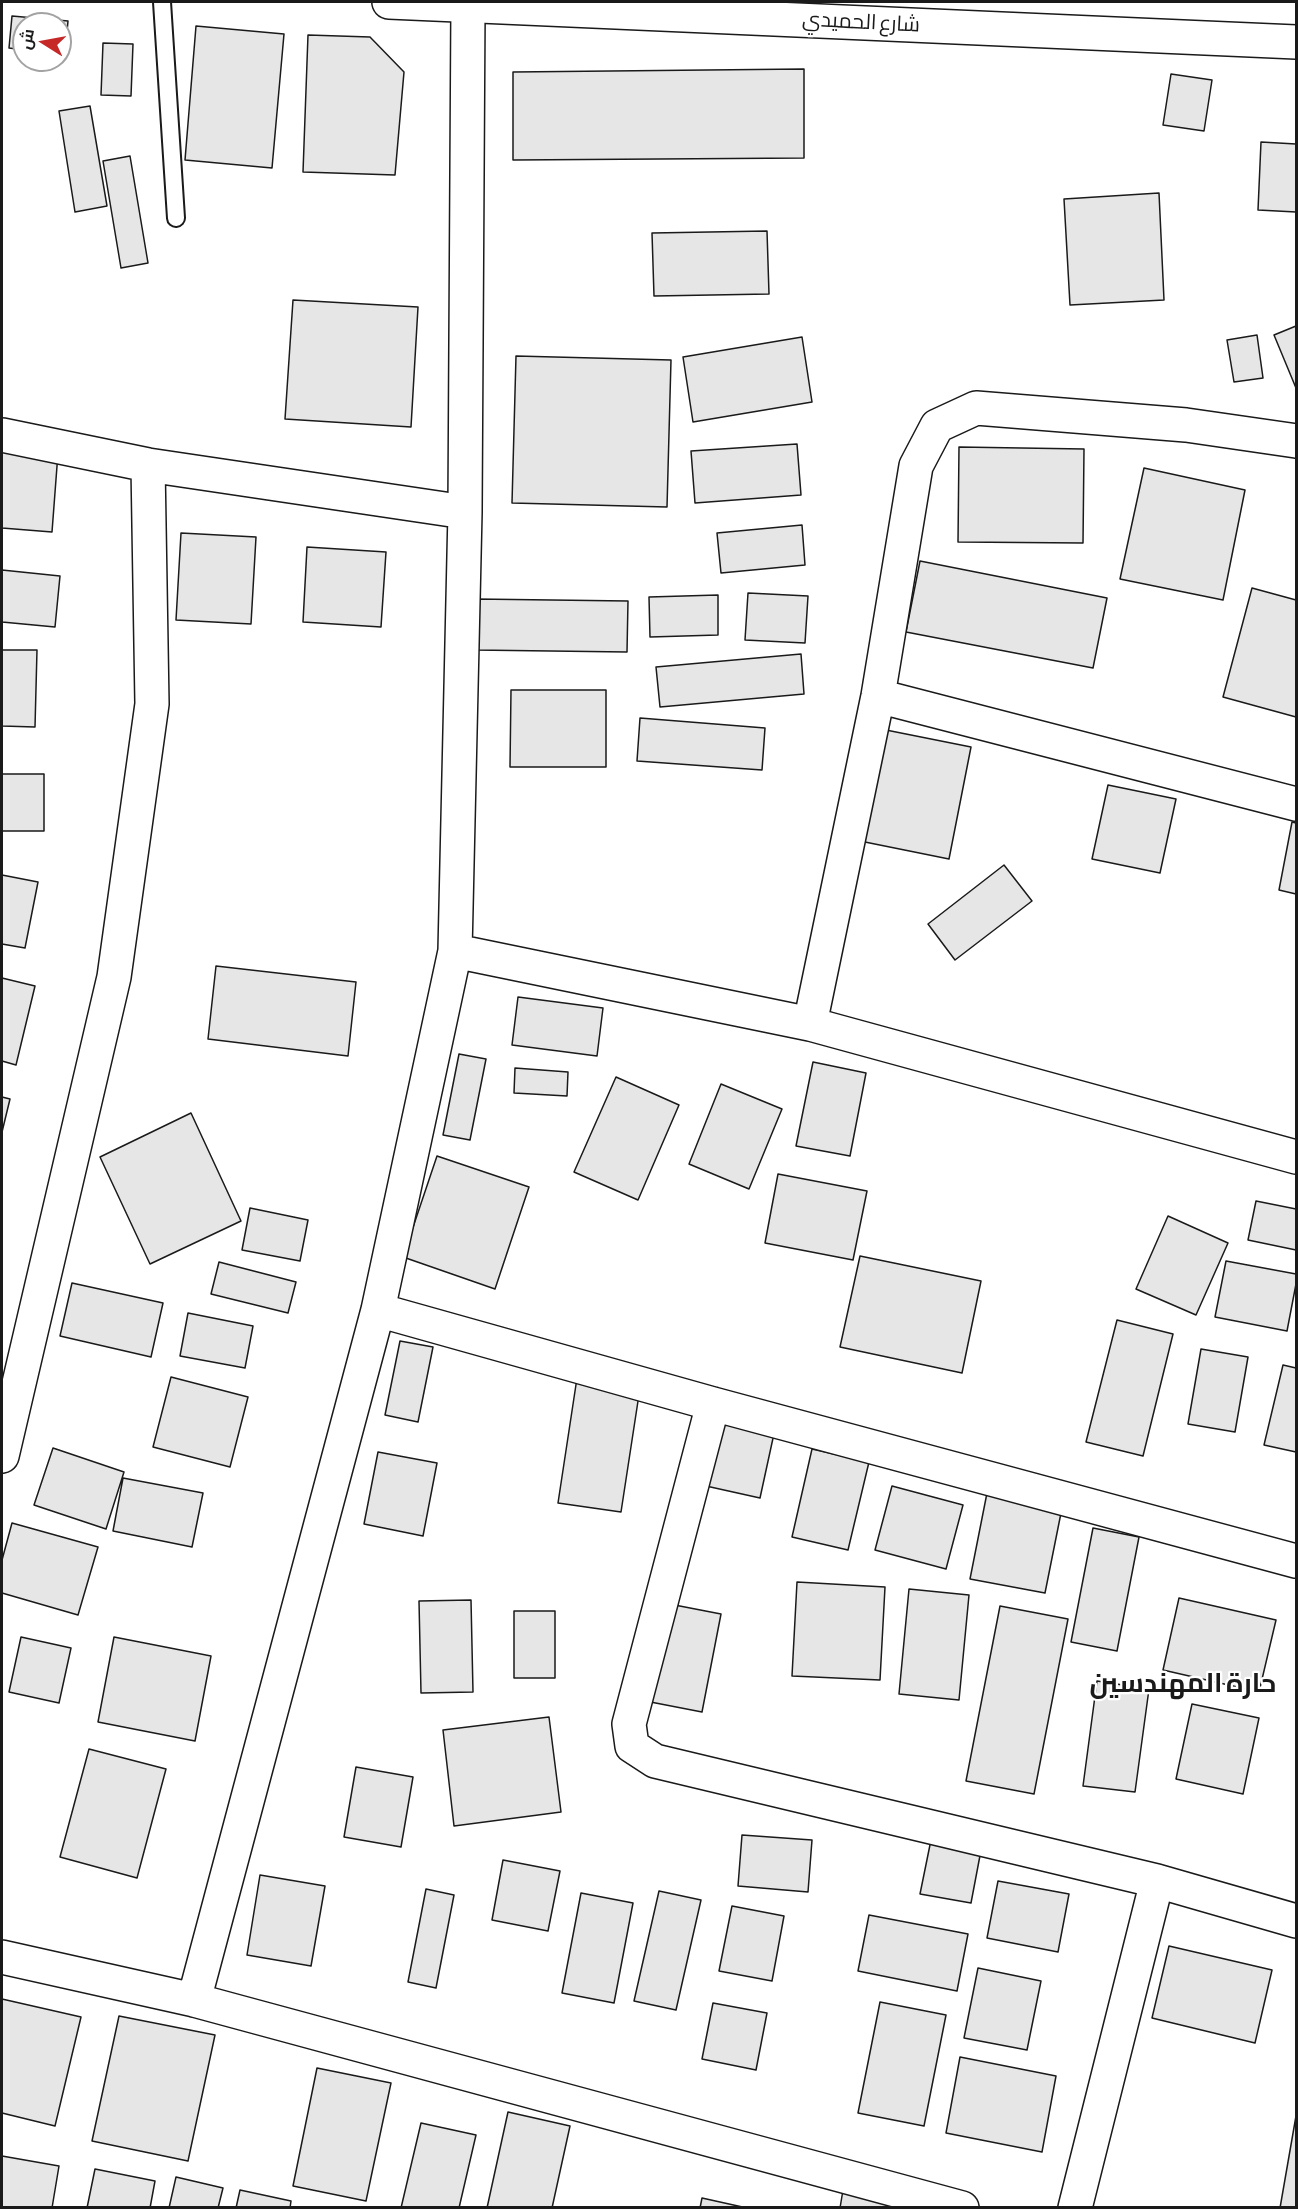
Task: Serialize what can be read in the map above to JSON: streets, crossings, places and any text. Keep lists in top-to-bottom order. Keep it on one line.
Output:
{"streets":{"street":["شارع الحميدي"]},"districts":["حارة المهندسين"],"north":"left"}
